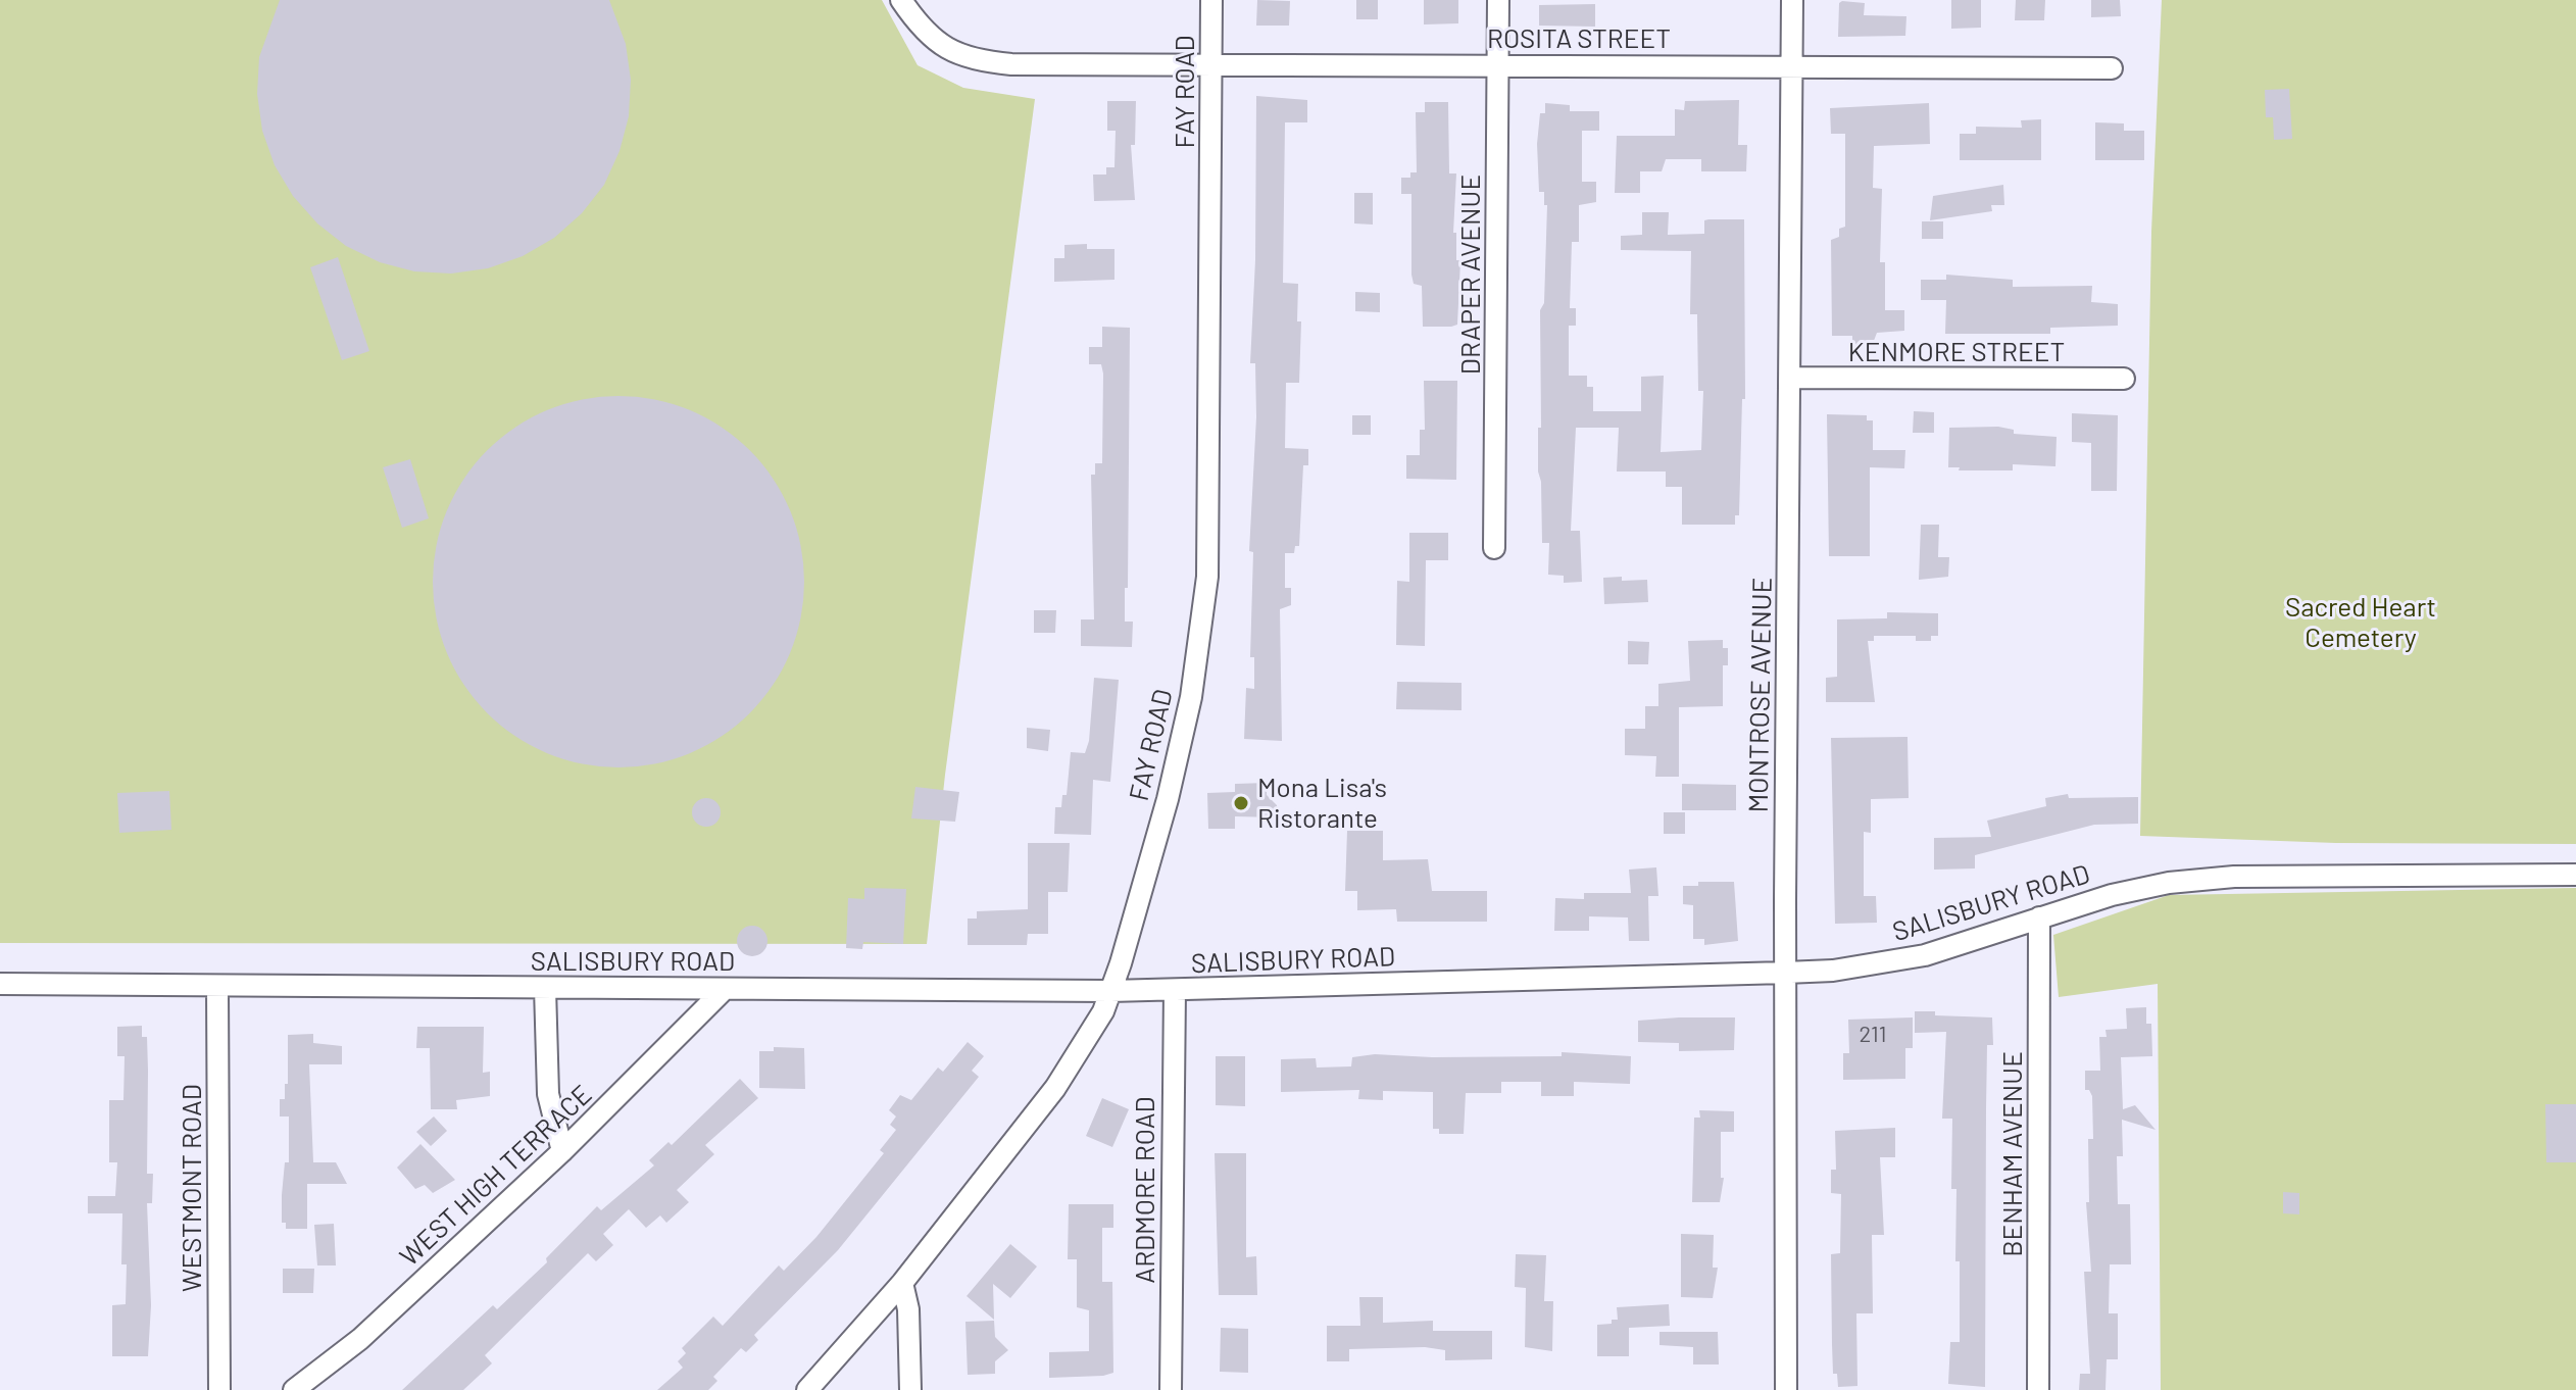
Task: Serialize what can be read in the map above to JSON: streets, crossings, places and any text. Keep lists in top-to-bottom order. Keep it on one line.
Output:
{"streets":{"street":["ROSITA STREET","FAY ROAD","DRAPER AVENUE","KENMORE STREET","MONTROSE AVENUE","SALISBURY ROAD","BENHAM AVENUE","WEST HIGH TERRACE","WESTMONT ROAD","ARDMORE ROAD"]},"crossings":[["ROSITA STREET","FAY ROAD"],["ROSITA STREET","DRAPER AVENUE"],["ROSITA STREET","MONTROSE AVENUE"],["FAY ROAD","SALISBURY ROAD"],["KENMORE STREET","MONTROSE AVENUE"],["MONTROSE AVENUE","SALISBURY ROAD"],["SALISBURY ROAD","BENHAM AVENUE"],["SALISBURY ROAD","WEST HIGH TERRACE"],["SALISBURY ROAD","WESTMONT ROAD"],["SALISBURY ROAD","ARDMORE ROAD"]],"parks":["Sacred Heart Cemetery"],"places":["Mona Lisa's Ristorante"],"house_numbers":["211"]}
